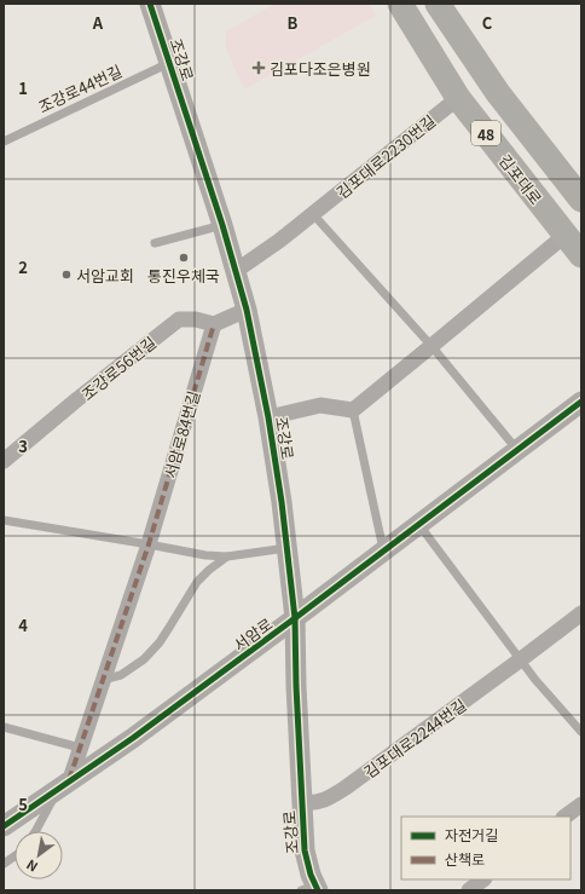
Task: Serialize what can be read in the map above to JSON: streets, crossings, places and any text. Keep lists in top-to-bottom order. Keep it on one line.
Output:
{"streets":{"main road":["48","김포대로"],"street":["조강로","김포대로2230번길","조강로56번길","서암로84번길","서암로","김포대로2244번길"],"lane":["조강로44번길"]},"crossings":[["조강로","조강로44번길"],["조강로","김포대로2230번길"],["조강로","서암로"],["조강로","김포대로2244번길"],["김포대로2230번길","김포대로"],["조강로56번길","서암로84번길"],["서암로84번길","서암로"]],"places":{"health":["김포다조은병원"],"other":["통진우체국","서암교회"]},"legend":["자전거길","산책로"],"north":"bottom left","grid":{"columns":["A","B","C"],"rows":["1","2","3","4","5"]}}
